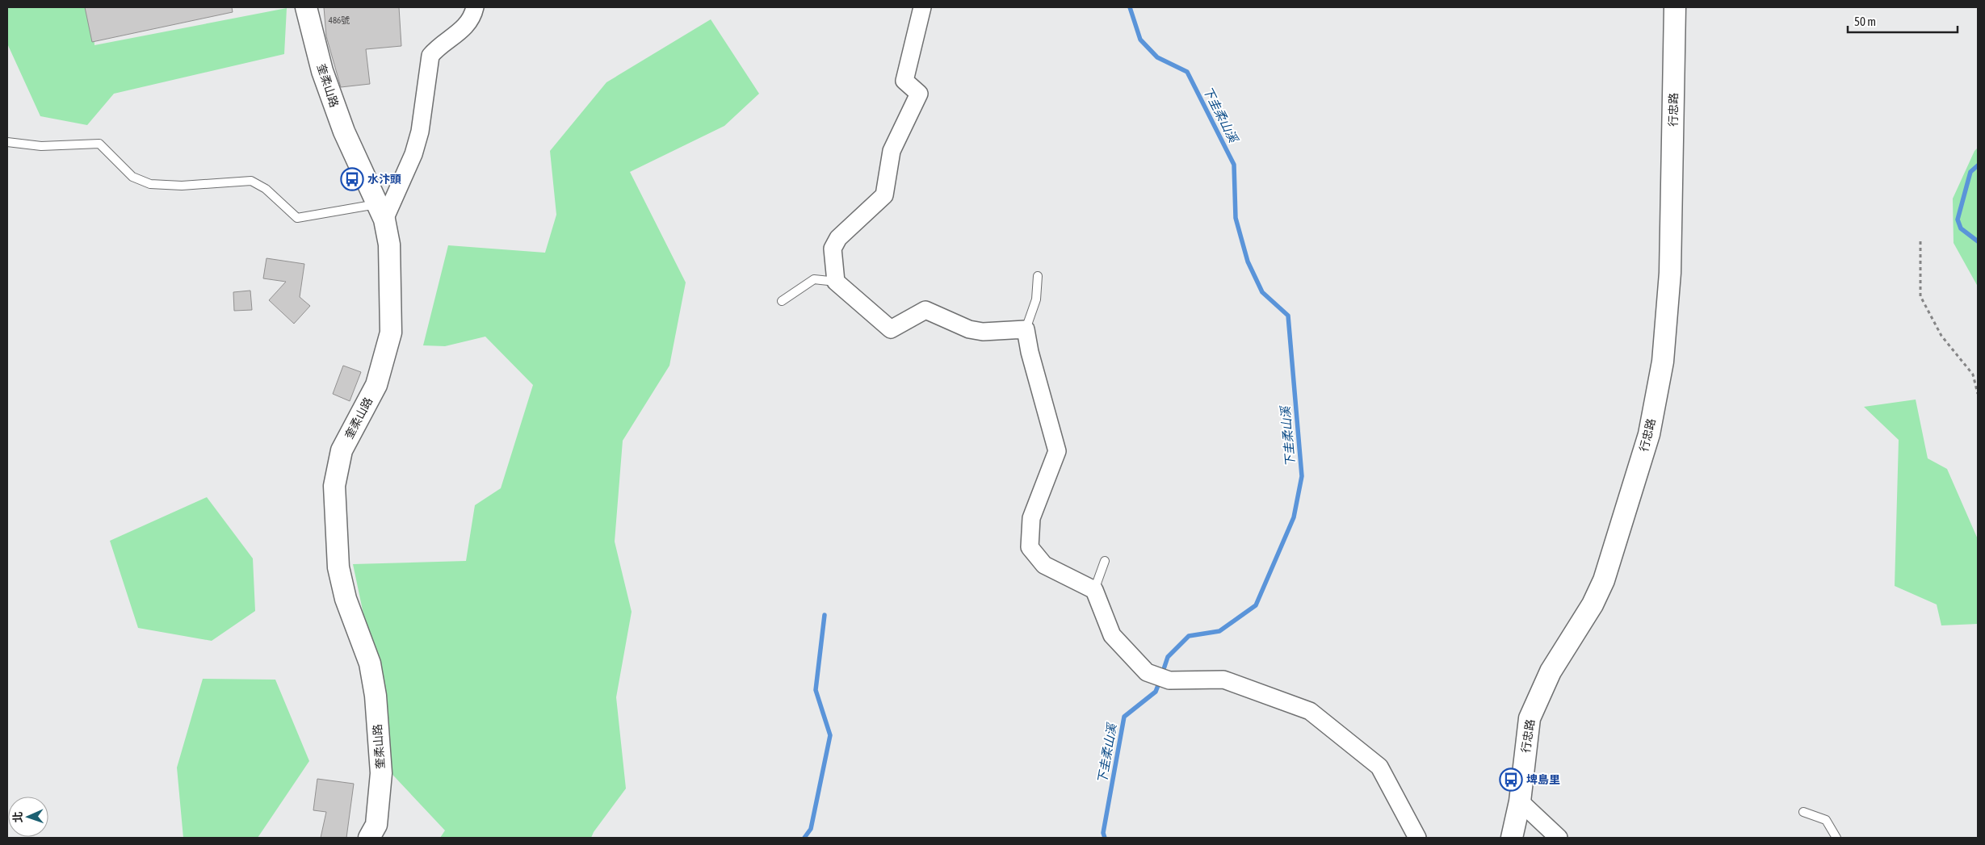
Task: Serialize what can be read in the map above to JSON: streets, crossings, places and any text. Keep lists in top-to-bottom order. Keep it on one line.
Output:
{"streets":{"street":["奎柔山路","行忠路"]},"water":["下圭柔山溪"],"places":{"bus stop":["水汴頭","埤島里"]},"house_numbers":["486號"],"scale_bar":"50 m","north":"left"}
